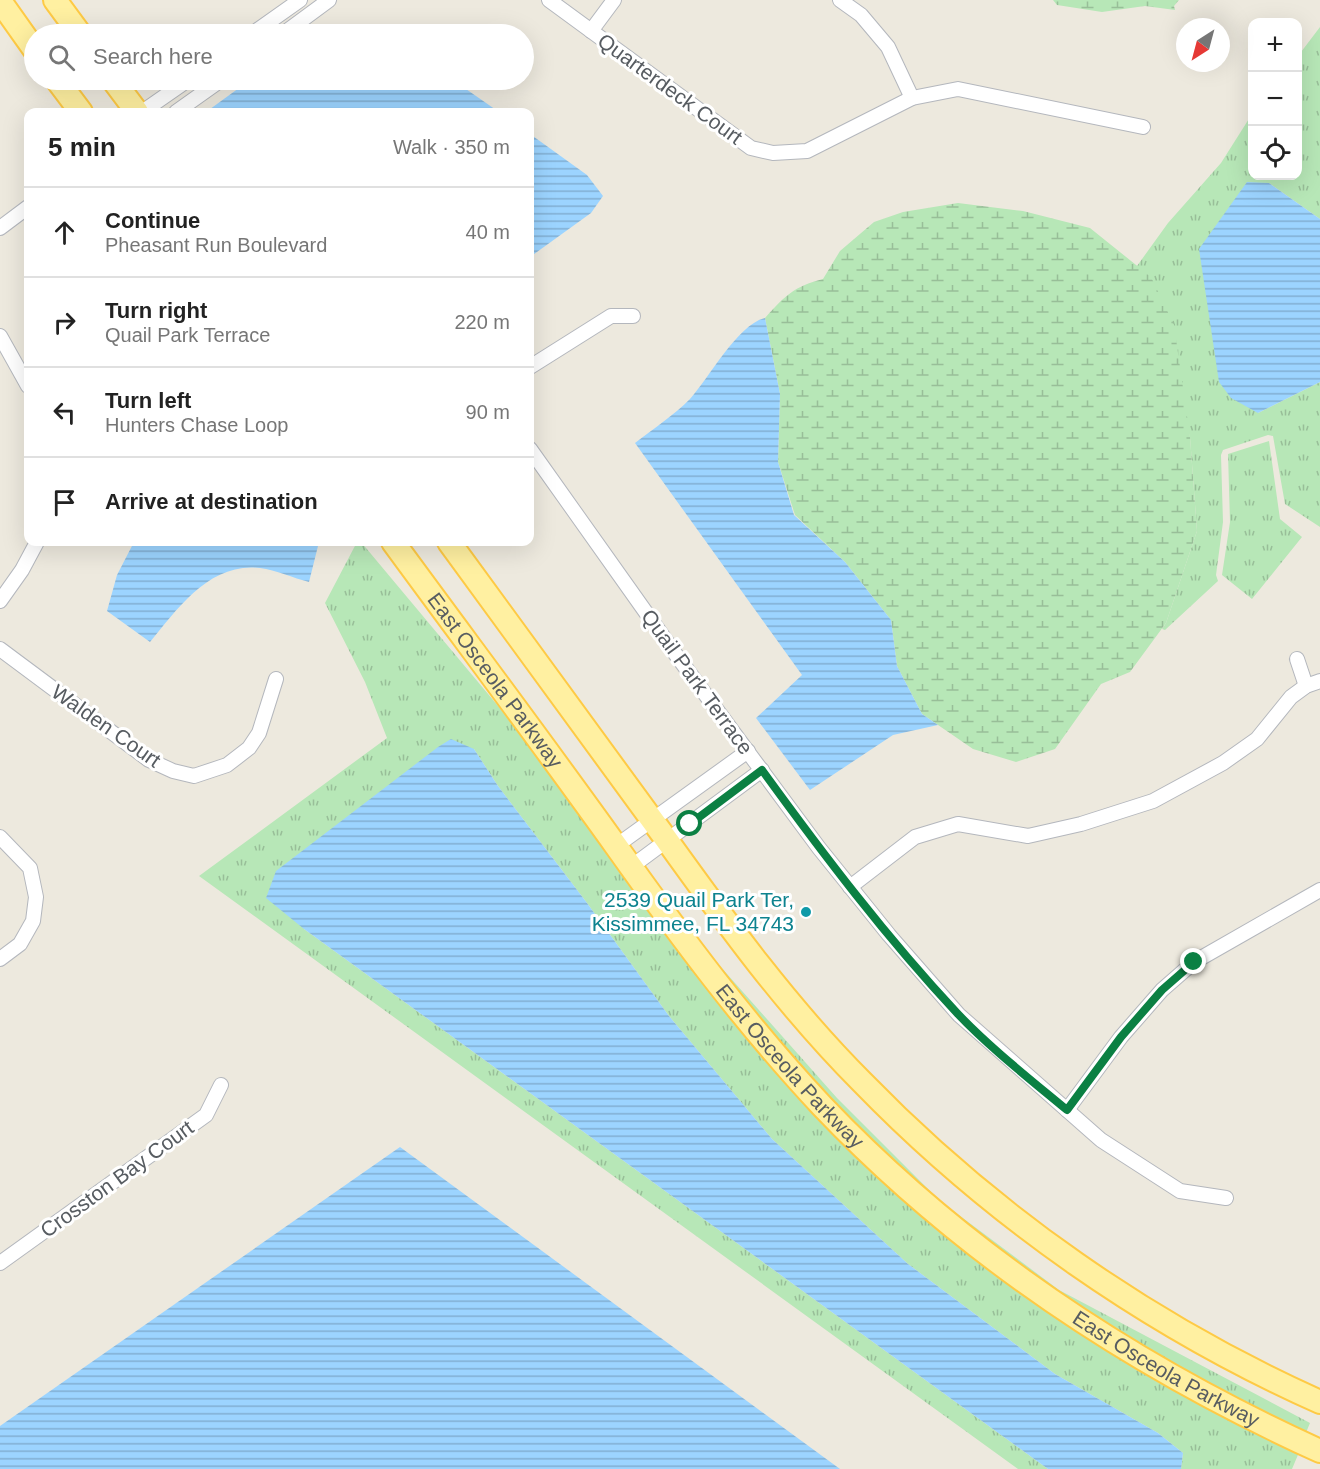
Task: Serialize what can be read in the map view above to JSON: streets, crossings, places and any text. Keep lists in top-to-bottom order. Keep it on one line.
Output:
{"streets":{"main road":["East Osceola Parkway"],"street":["Quarterdeck Court","Quail Park Terrace","Walden Court","Crosston Bay Court"]},"places":["2539 Quail Park Ter, Kissimmee, FL 34743"],"north":"bottom left","page":{"map_buttons":["+","−"],"search":"Search here","heading":["5 min","Walk · 350 m"],"list":[["Continue","Pheasant Run Boulevard","40 m"],["Turn right","Quail Park Terrace","220 m"],["Turn left","Hunters Chase Loop","90 m"],"Arrive at destination"]}}
